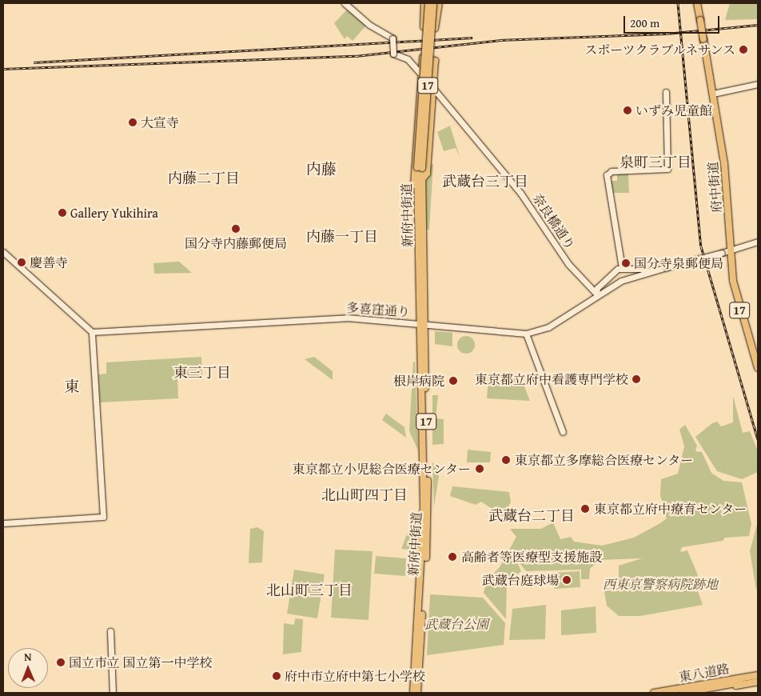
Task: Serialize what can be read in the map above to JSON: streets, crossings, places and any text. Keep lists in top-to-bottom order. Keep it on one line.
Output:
{"streets":{"main road":["17","府中街道","新府中街道","東八道路"],"street":["奈良橋通り","多喜窪通り"]},"crossings":[["17","新府中街道"],["17","奈良橋通り"],["府中街道","多喜窪通り"],["新府中街道","多喜窪通り"],["奈良橋通り","多喜窪通り"]],"districts":["泉町三丁目","内藤","内藤二丁目","武蔵台三丁目","内藤一丁目","東三丁目","東","北山町四丁目","武蔵台二丁目","北山町三丁目"],"parks":["西東京警察病院跡地","武蔵台公園"],"places":["スポーツクラブルネサンス","いずみ児童館","大宣寺","Gallery Yukihira","国分寺内藤郵便局","慶善寺","国分寺泉郵便局","東京都立府中看護専門学校","根岸病院","東京都立多摩総合医療センター","東京都立小児総合医療センター","東京都立府中療育センター","高齢者等医療型支援施設","武蔵台庭球場","国立市立 国立第一中学校","府中市立府中第七小学校"],"scale_bar":"200 m","north":"top"}
